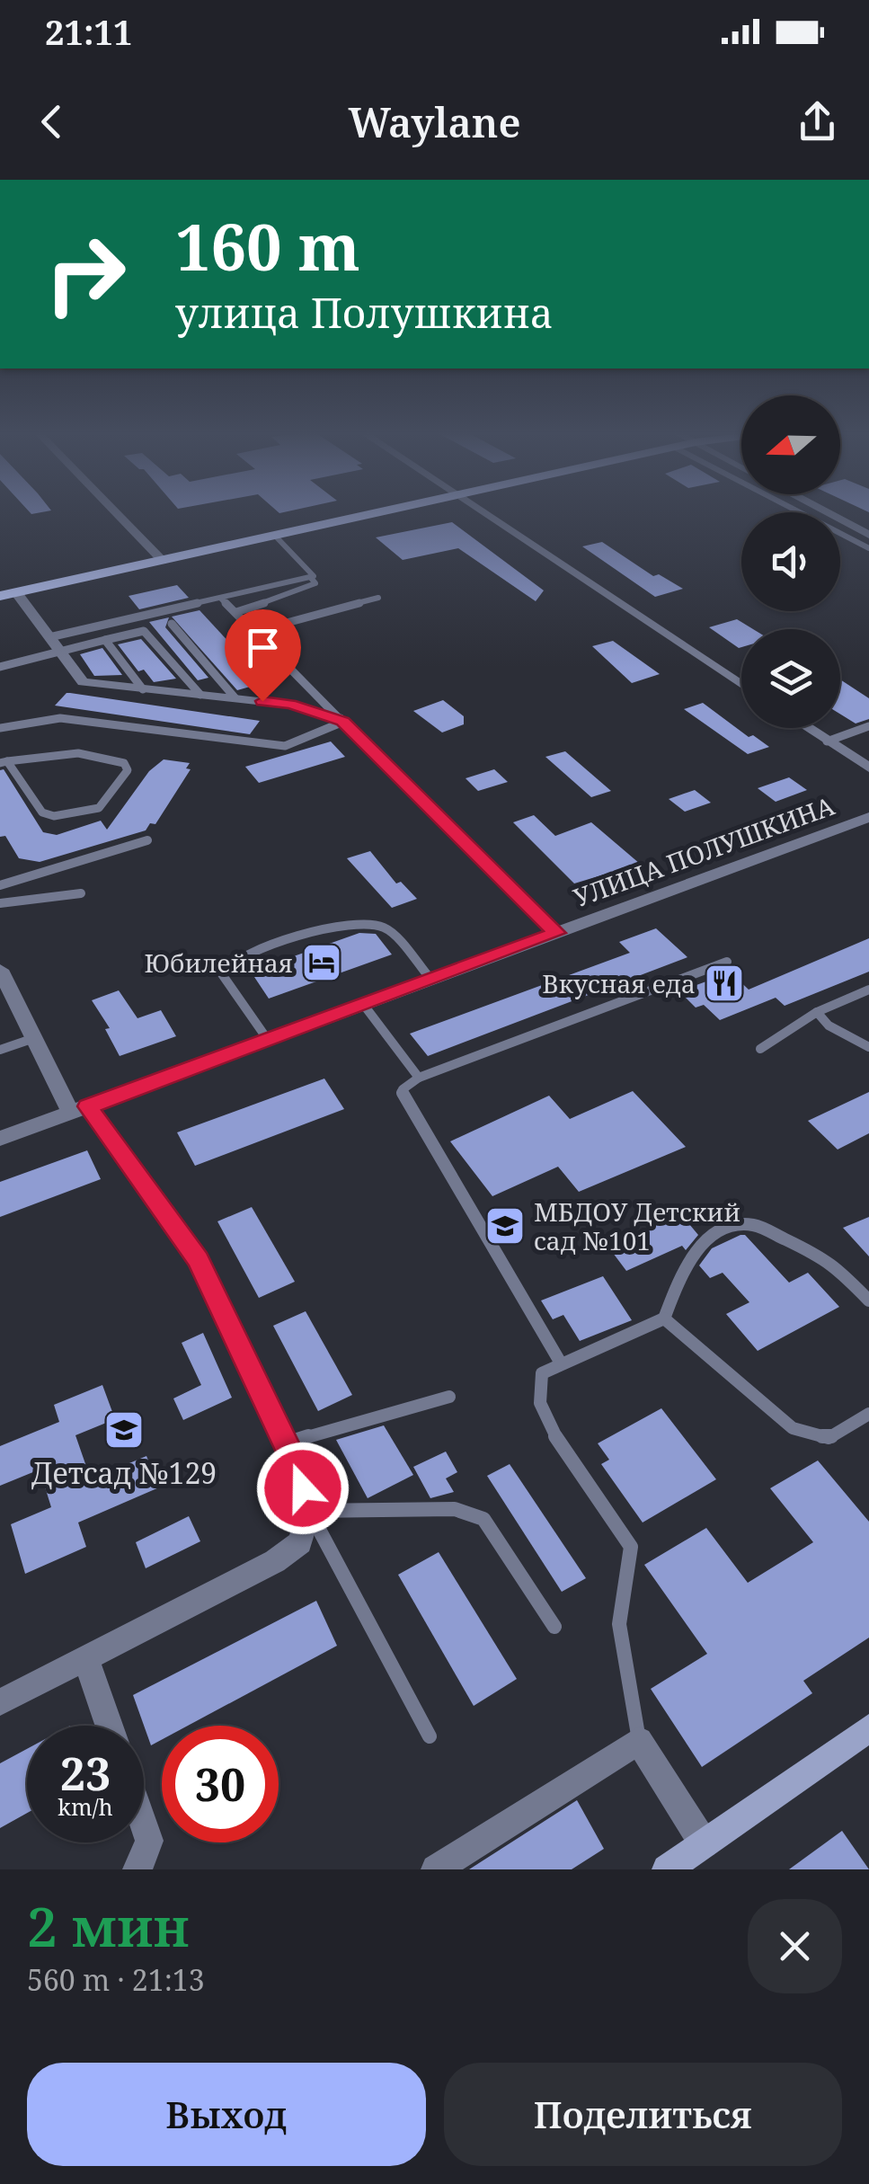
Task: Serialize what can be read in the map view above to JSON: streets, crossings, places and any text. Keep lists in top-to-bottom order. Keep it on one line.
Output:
{"streets":{"street":["УЛИЦА ПОЛУШКИНА"]},"places":{"hotel":["Юбилейная"],"restaurant":["Вкусная еда"],"school or university":["МБДОУ Детский сад №101","Детсад №129"]},"north":"left","page":{"status":"21:11","header":"Waylane","turn":["160 m","улица Полушкина"],"speed":"23 km/h","limit":"30","heading":["2 мин","560 m · 21:13"],"buttons":["Выход","Поделиться"]}}
